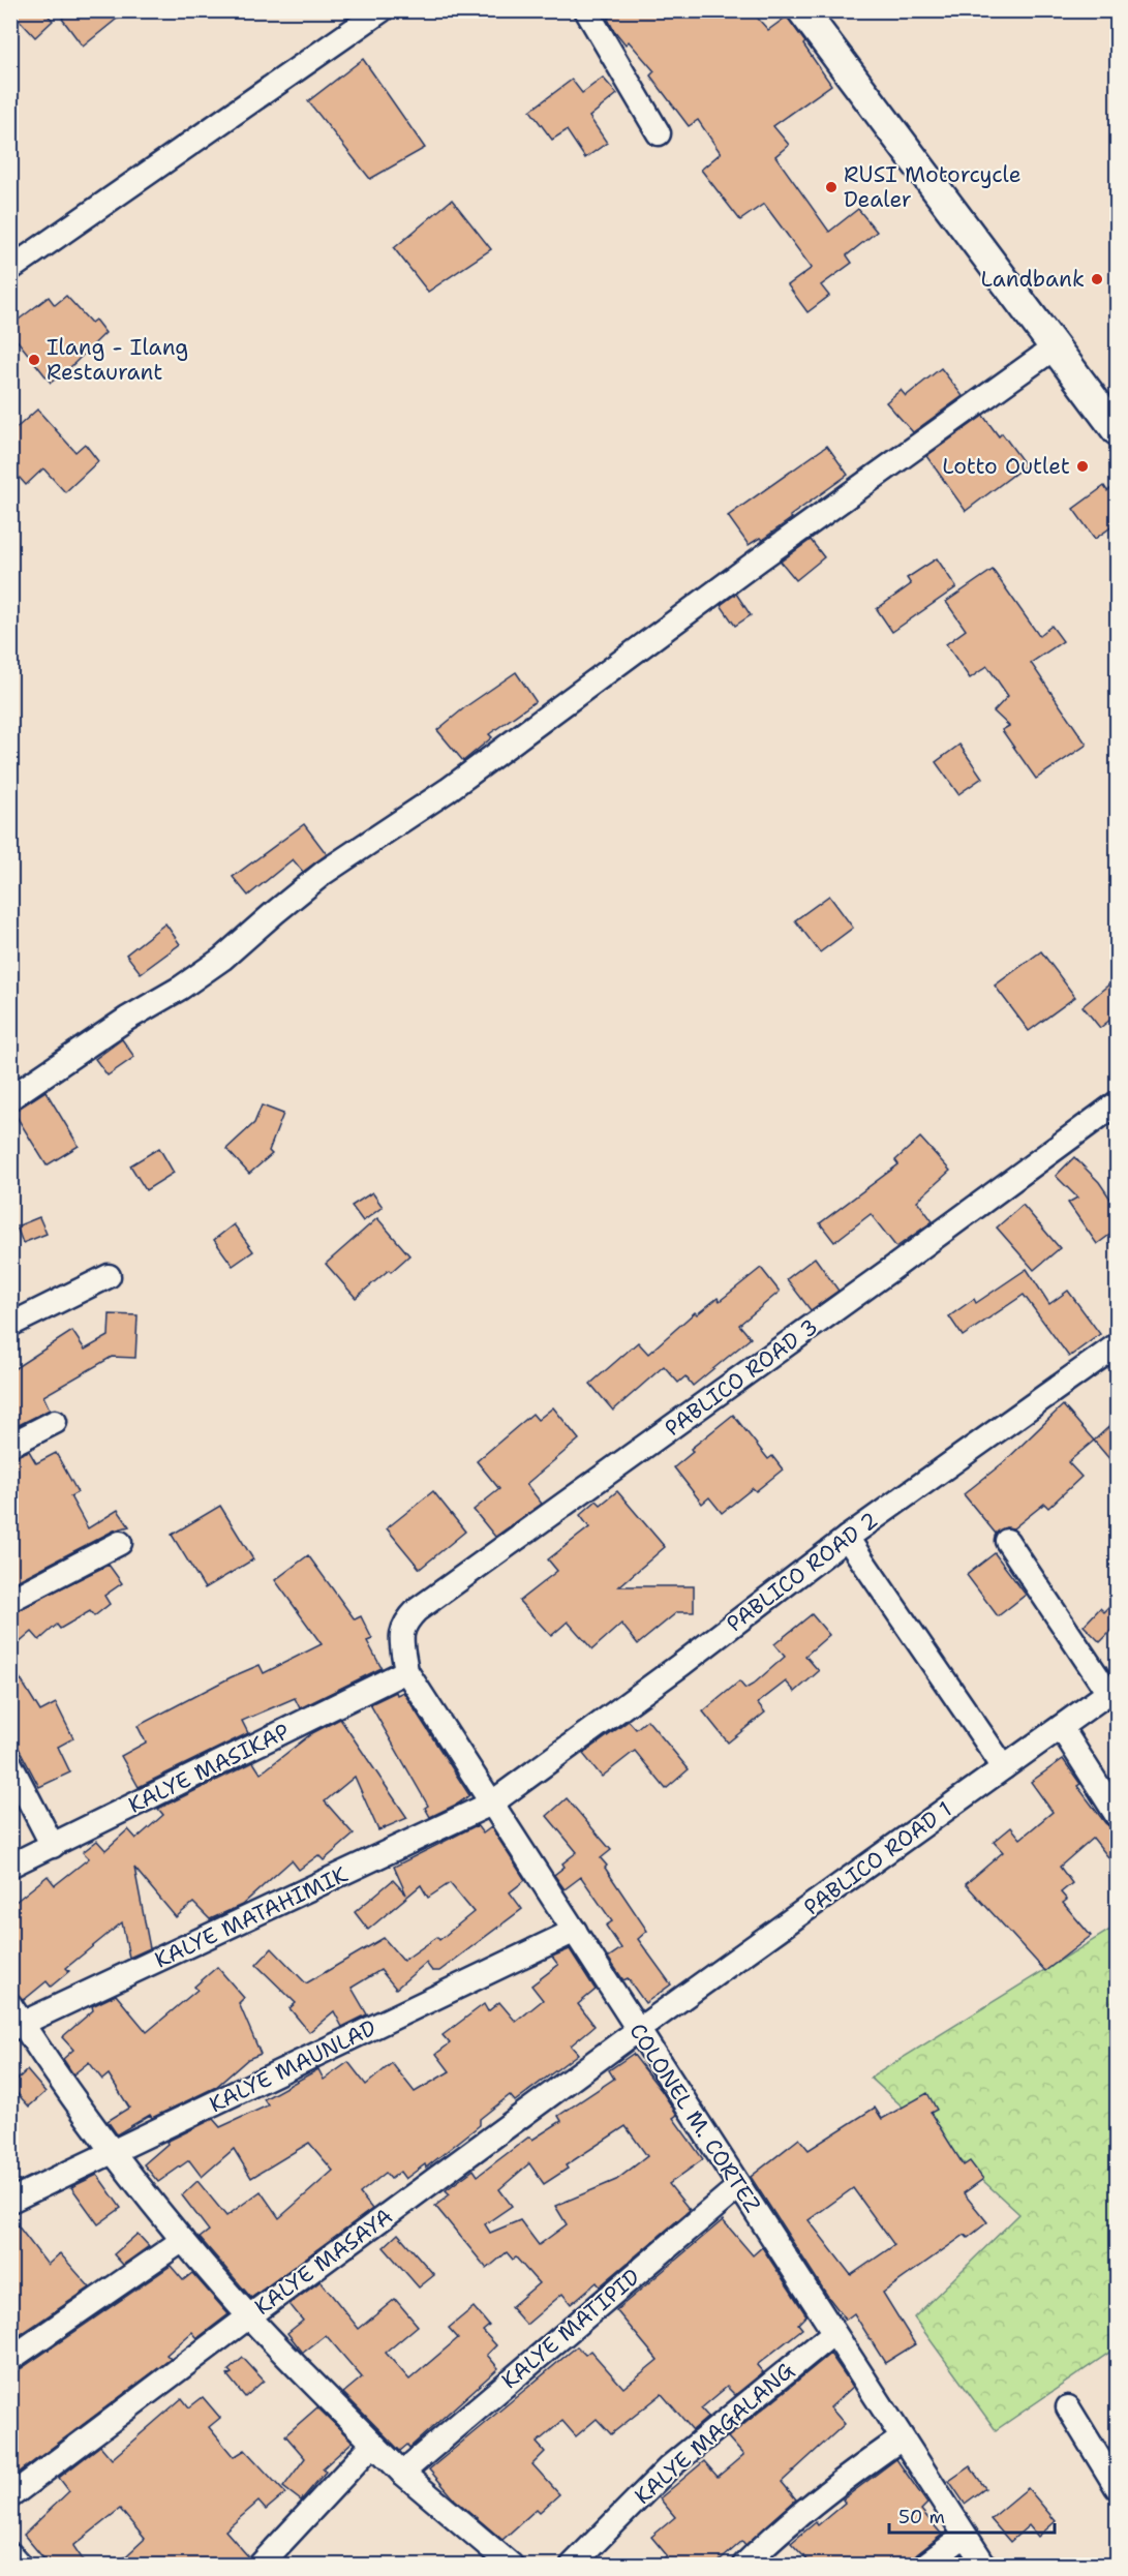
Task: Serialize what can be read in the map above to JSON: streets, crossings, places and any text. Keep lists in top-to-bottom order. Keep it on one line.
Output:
{"streets":{"street":["PABLICO ROAD 3","PABLICO ROAD 2","KALYE MASIKAP","PABLICO ROAD 1","KALYE MATAHIMIK","KALYE MAUNLAD","COLONEL M. CORTEZ","KALYE MASAYA","KALYE MATIPID","KALYE MAGALANG"]},"crossings":[["PABLICO ROAD 3","KALYE MASIKAP"],["PABLICO ROAD 3","COLONEL M. CORTEZ"],["PABLICO ROAD 2","KALYE MATAHIMIK"],["PABLICO ROAD 2","COLONEL M. CORTEZ"],["KALYE MASIKAP","COLONEL M. CORTEZ"],["PABLICO ROAD 1","COLONEL M. CORTEZ"],["PABLICO ROAD 1","KALYE MASAYA"],["KALYE MATAHIMIK","COLONEL M. CORTEZ"],["KALYE MAUNLAD","COLONEL M. CORTEZ"],["COLONEL M. CORTEZ","KALYE MASAYA"],["COLONEL M. CORTEZ","KALYE MATIPID"],["COLONEL M. CORTEZ","KALYE MAGALANG"]],"places":["RUSI Motorcycle Dealer","Landbank","Ilang - Ilang Restaurant","Lotto Outlet"],"scale_bar":"50 m"}
